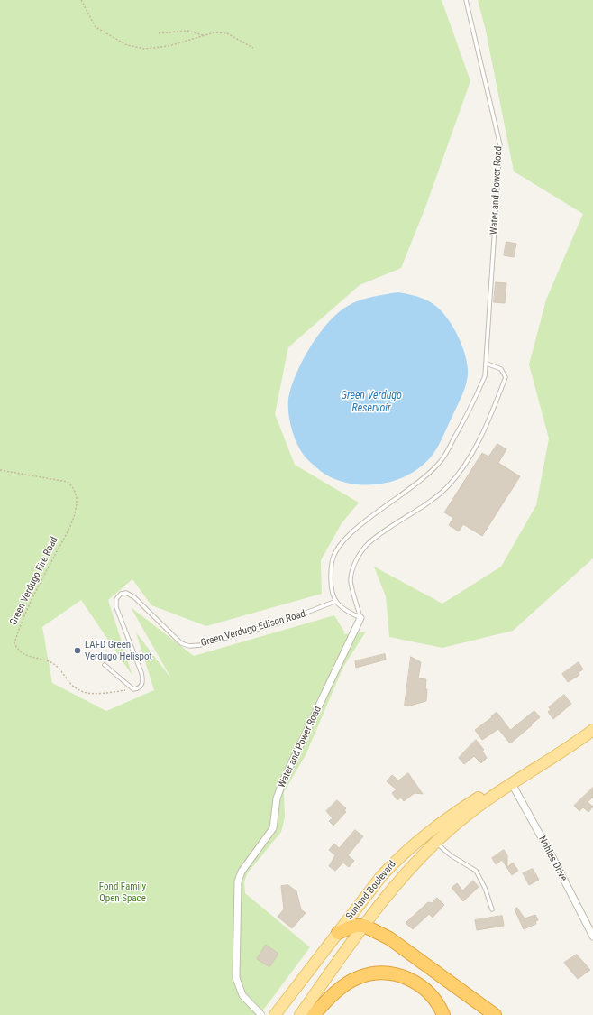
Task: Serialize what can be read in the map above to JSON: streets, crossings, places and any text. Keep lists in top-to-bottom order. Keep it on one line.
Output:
{"streets":{"main road":["Sunland Boulevard"],"street":["Water and Power Road","Nohles Drive"],"lane":["Green Verdugo Edison Road"],"path":["Green Verdugo Fire Road"]},"crossings":[["Water and Power Road","Green Verdugo Edison Road"],["Green Verdugo Fire Road","Green Verdugo Edison Road"],["Nohles Drive","Sunland Boulevard"]],"water":["Green Verdugo Reservoir"],"parks":["Fond Family Open Space"],"places":["LAFD Green Verdugo Helispot"]}
